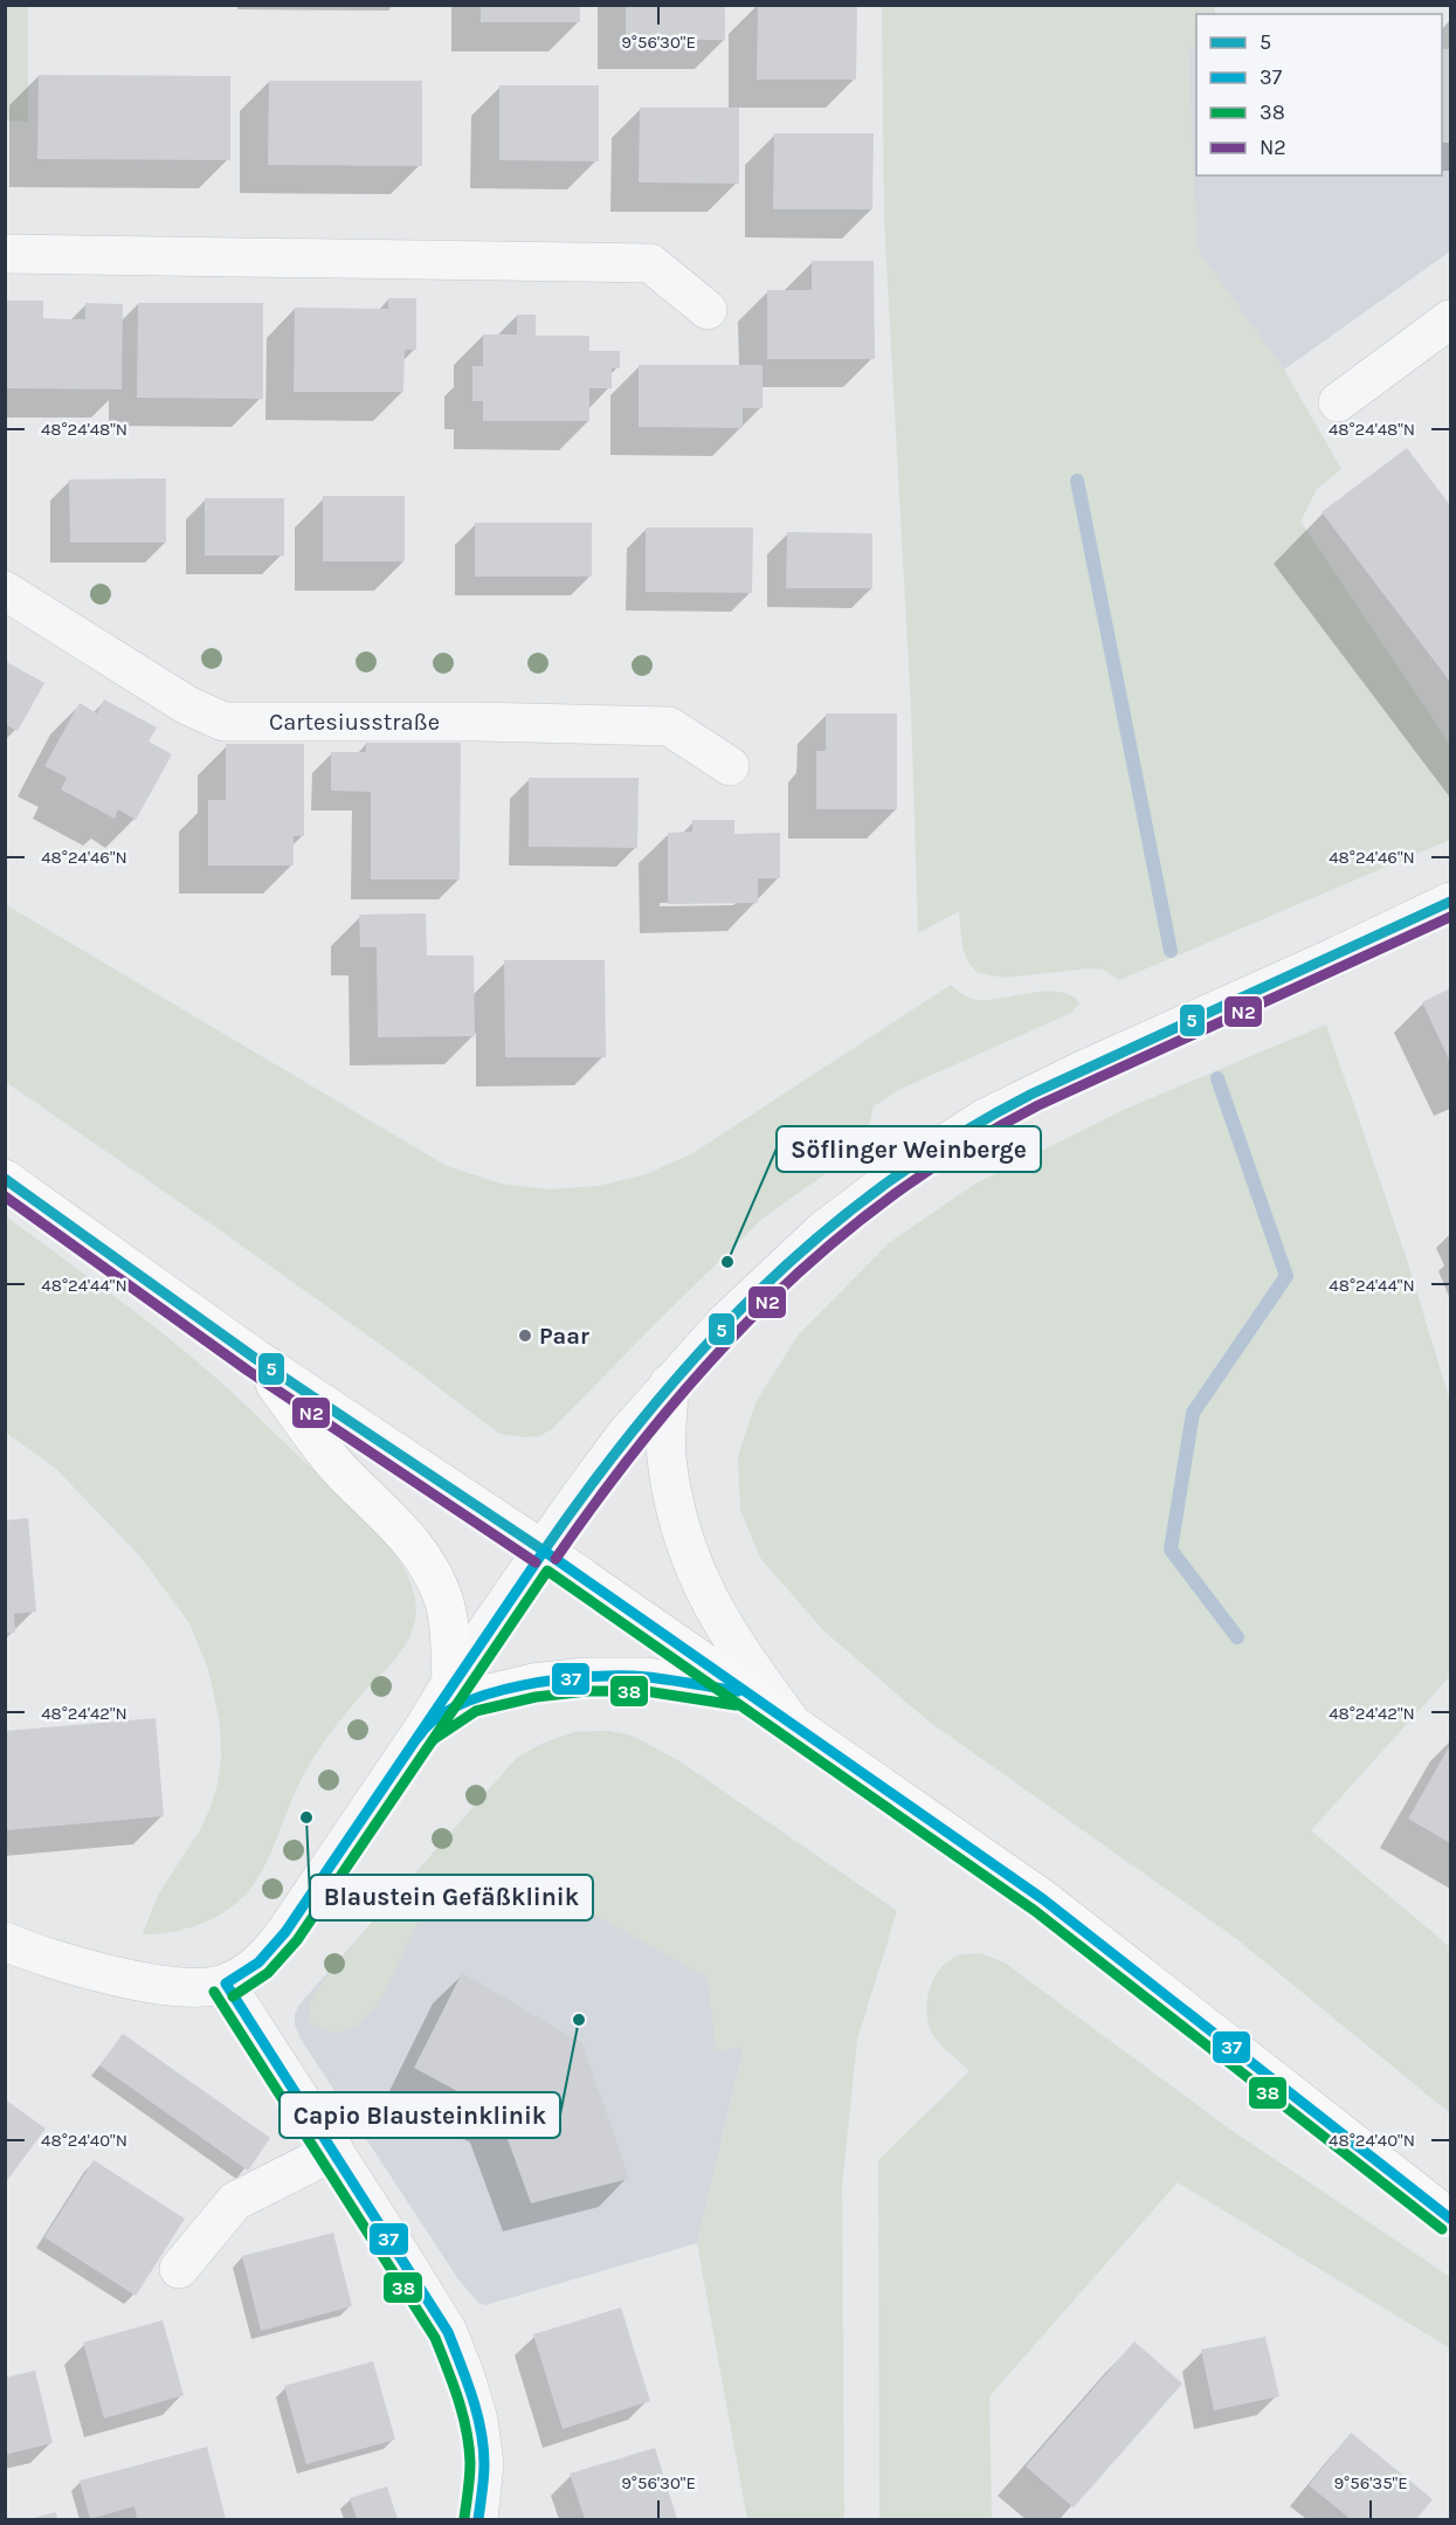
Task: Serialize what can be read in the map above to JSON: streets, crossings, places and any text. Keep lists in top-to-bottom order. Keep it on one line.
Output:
{"streets":{"street":["Cartesiusstraße"]},"places":["Söflinger Weinberge","Paar","Blaustein Gefäßklinik","Capio Blausteinklinik"],"lines":["transit line 5","transit line N2","transit line 37","transit line 38"],"legend":["5","37","38","N2"],"coordinates":["9°56'30\"E","48°24'48\"N","48°24'46\"N","48°24'44\"N","48°24'42\"N","48°24'40\"N","9°56'35\"E"]}
